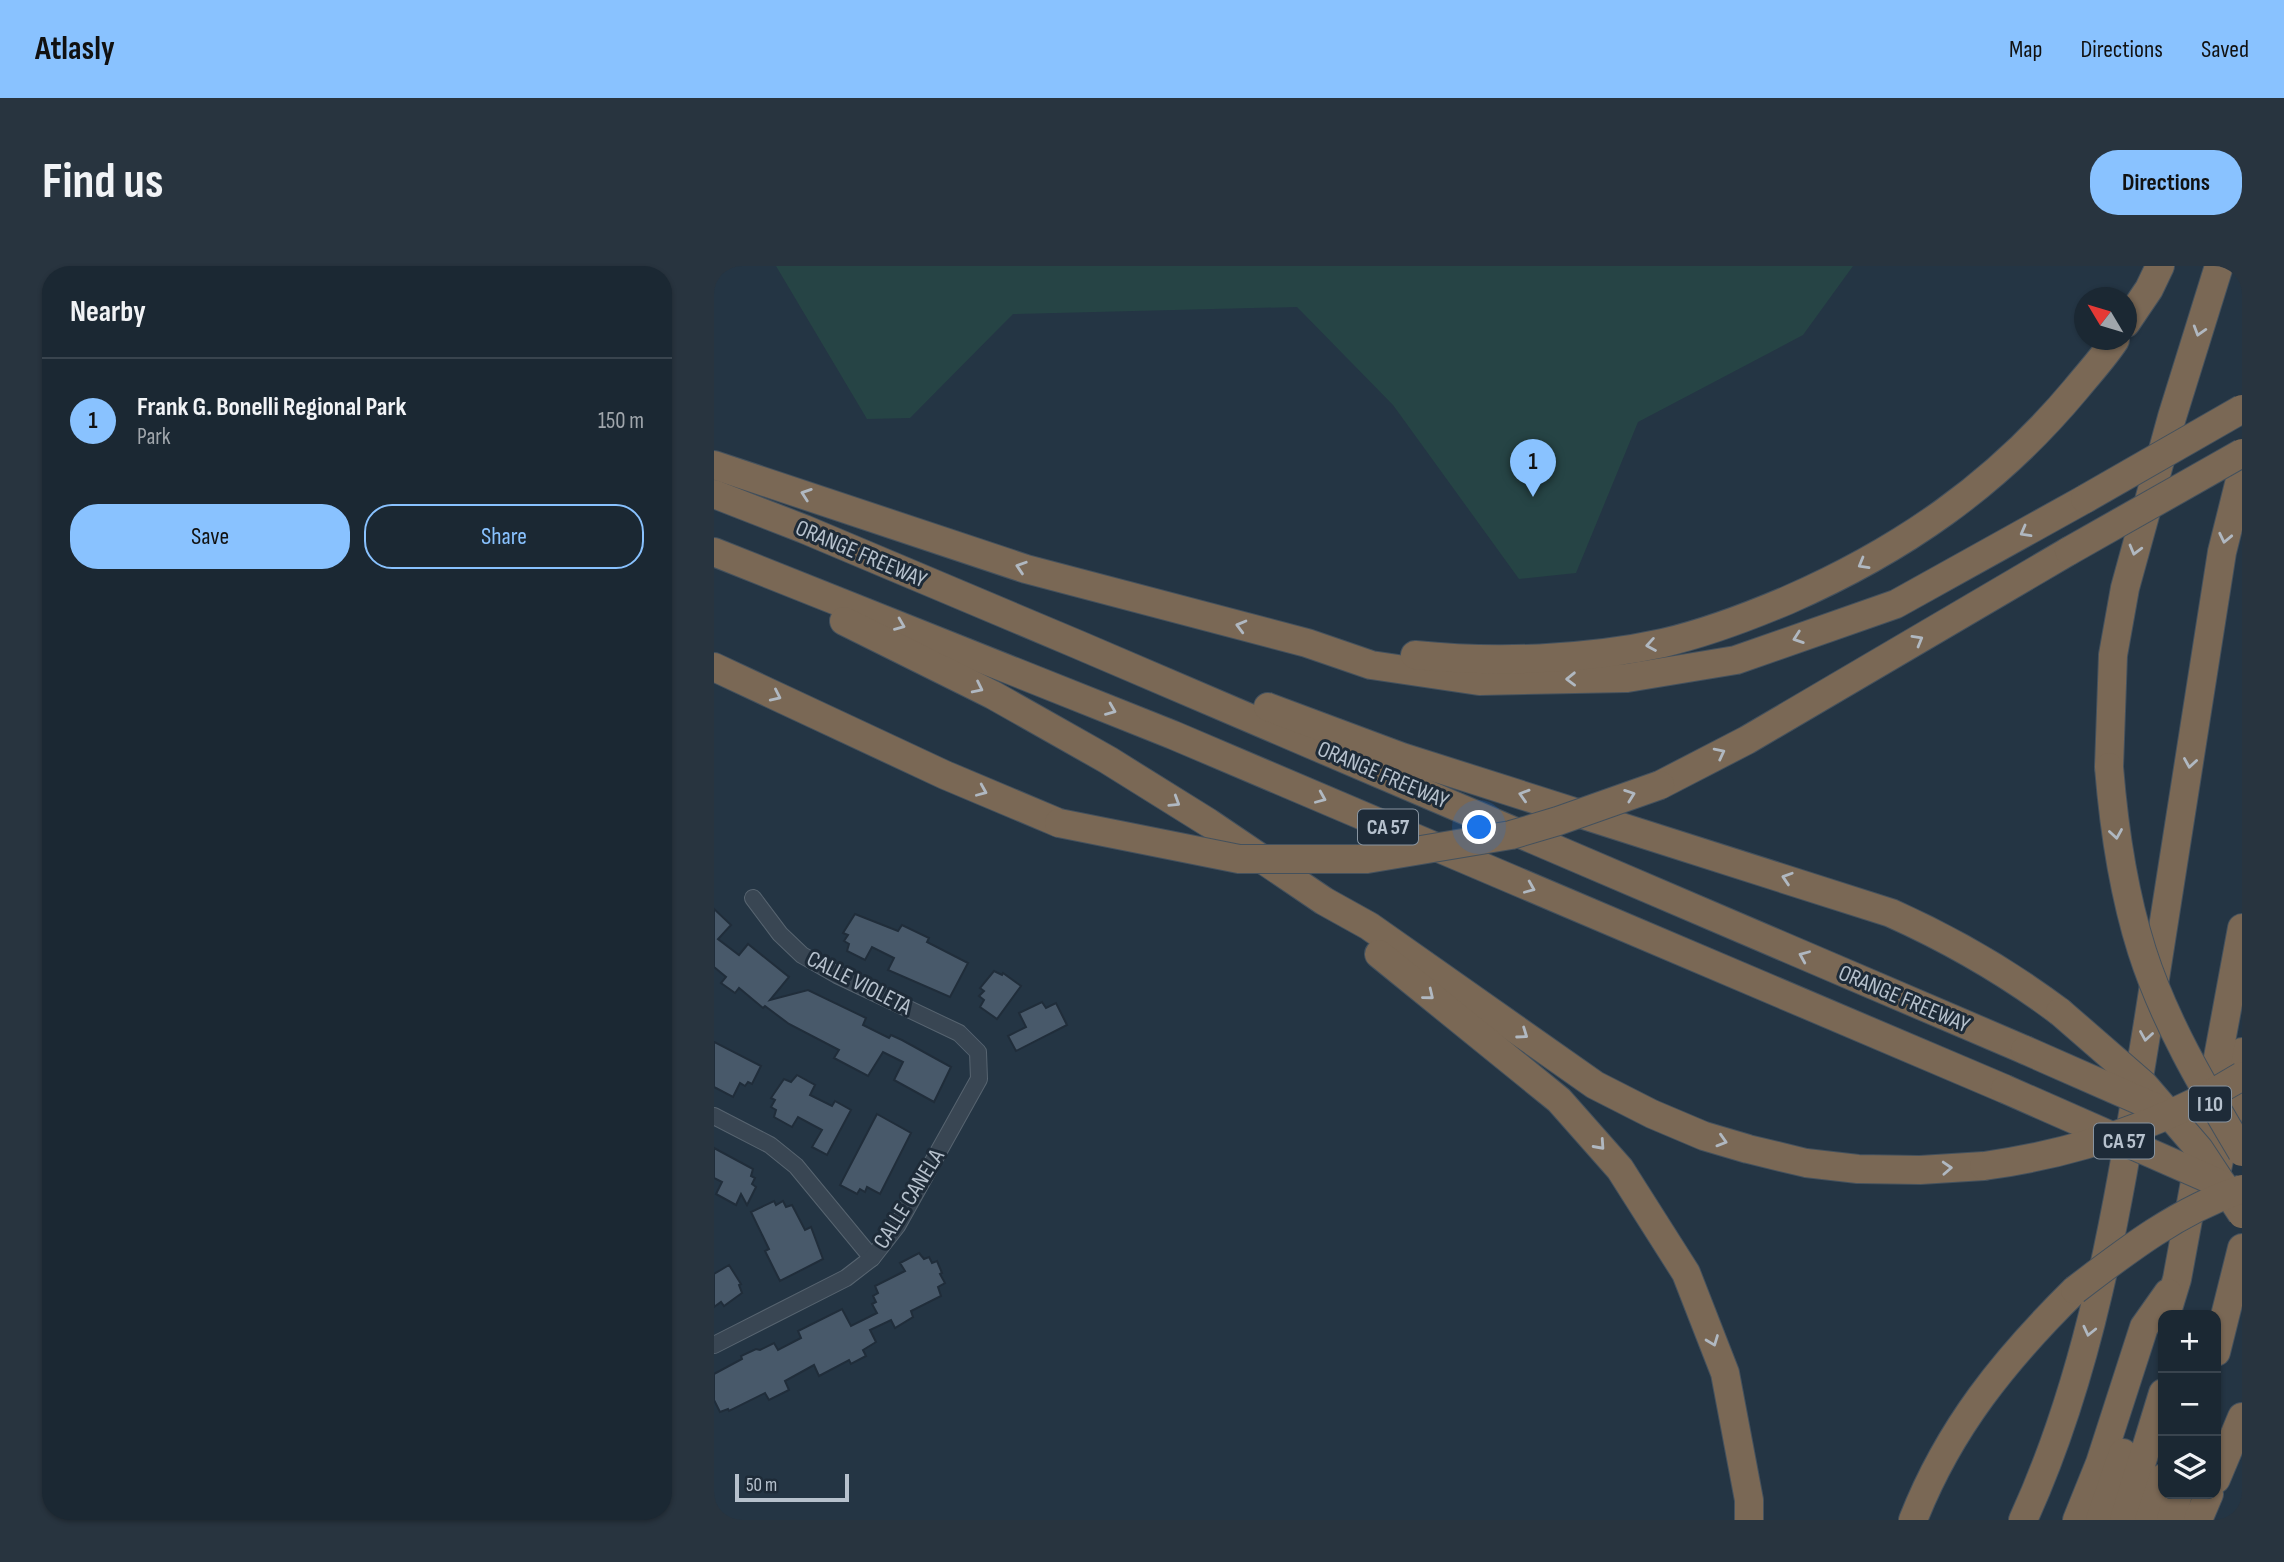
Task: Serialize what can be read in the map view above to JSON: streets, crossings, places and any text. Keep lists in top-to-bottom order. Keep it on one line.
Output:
{"streets":{"highway":["ORANGE FREEWAY","CA 57","I 10"],"street":["CALLE VIOLETA","CALLE CANELA"]},"crossings":[["CALLE VIOLETA","CALLE CANELA"]],"scale_bar":"50 m","north":"top left","page":{"header":"Atlasly","nav":["Map","Directions","Saved"],"buttons":["Directions",["Save","Share"]],"title":"Find us","heading":"Nearby","list":[{"mark":"1","name":"Frank G. Bonelli Regional Park","note":"Park","value":"150 m"}],"pins":"1","map_buttons":["+","−"],"scale":"50 m"}}
